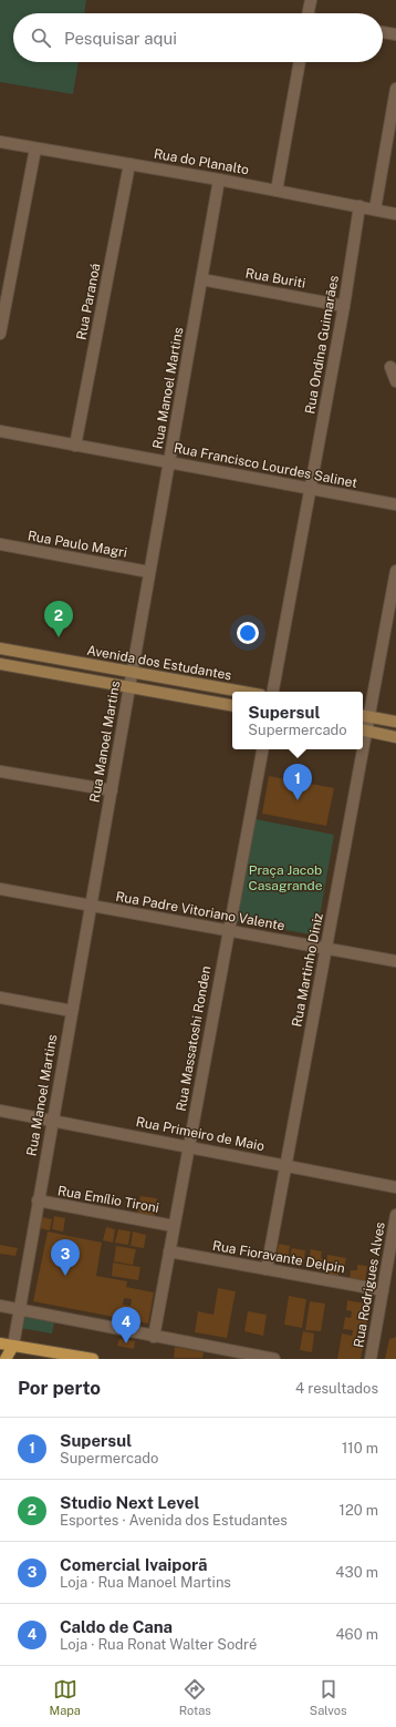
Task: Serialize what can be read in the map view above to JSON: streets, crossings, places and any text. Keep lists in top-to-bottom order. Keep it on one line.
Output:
{"streets":{"street":["Rua do Planalto","Rua Buriti","Rua Paranoá","Rua Ondina Guimarães","Rua Manoel Martins","Rua Francisco Lourdes Salinet","Rua Paulo Magri","Avenida dos Estudantes","Rua Padre Vitoriano Valente","Rua Martinho Diniz","Rua Massatoshi Ronden","Rua Primeiro de Maio","Rua Emílio Tironi","Rua Fioravante Delpin","Rua Rodrigues Alves"]},"crossings":[["Rua do Planalto","Rua Paranoá"],["Rua do Planalto","Rua Ondina Guimarães"],["Rua do Planalto","Rua Manoel Martins"],["Rua Buriti","Rua Ondina Guimarães"],["Rua Buriti","Rua Manoel Martins"],["Rua Paranoá","Rua Francisco Lourdes Salinet"],["Rua Ondina Guimarães","Rua Francisco Lourdes Salinet"],["Rua Manoel Martins","Rua Francisco Lourdes Salinet"],["Rua Manoel Martins","Rua Paulo Magri"],["Rua Manoel Martins","Avenida dos Estudantes"],["Rua Manoel Martins","Rua Padre Vitoriano Valente"],["Rua Manoel Martins","Rua Primeiro de Maio"],["Rua Manoel Martins","Rua Emílio Tironi"],["Rua Padre Vitoriano Valente","Rua Martinho Diniz"],["Rua Padre Vitoriano Valente","Rua Massatoshi Ronden"],["Rua Martinho Diniz","Rua Primeiro de Maio"],["Rua Martinho Diniz","Rua Fioravante Delpin"],["Rua Massatoshi Ronden","Rua Primeiro de Maio"],["Rua Massatoshi Ronden","Rua Emílio Tironi"],["Rua Massatoshi Ronden","Rua Fioravante Delpin"],["Rua Fioravante Delpin","Rua Rodrigues Alves"]],"parks":["Praça Jacob Casagrande"],"page":{"search":"Pesquisar aqui","pins":["2","1","3","4"],"popup":["Supersul","Supermercado"],"heading":["Por perto","4 resultados"],"list":[{"mark":"1","name":"Supersul","note":"Supermercado","value":"110 m"},{"mark":"2","name":"Studio Next Level","note":"Esportes · Avenida dos Estudantes","value":"120 m"},{"mark":"3","name":"Comercial Ivaiporã","note":"Loja · Rua Manoel Martins","value":"430 m"},{"mark":"4","name":"Caldo de Cana","note":"Loja · Rua Ronat Walter Sodré","value":"460 m"}],"nav":["Mapa","Rotas","Salvos"]}}
